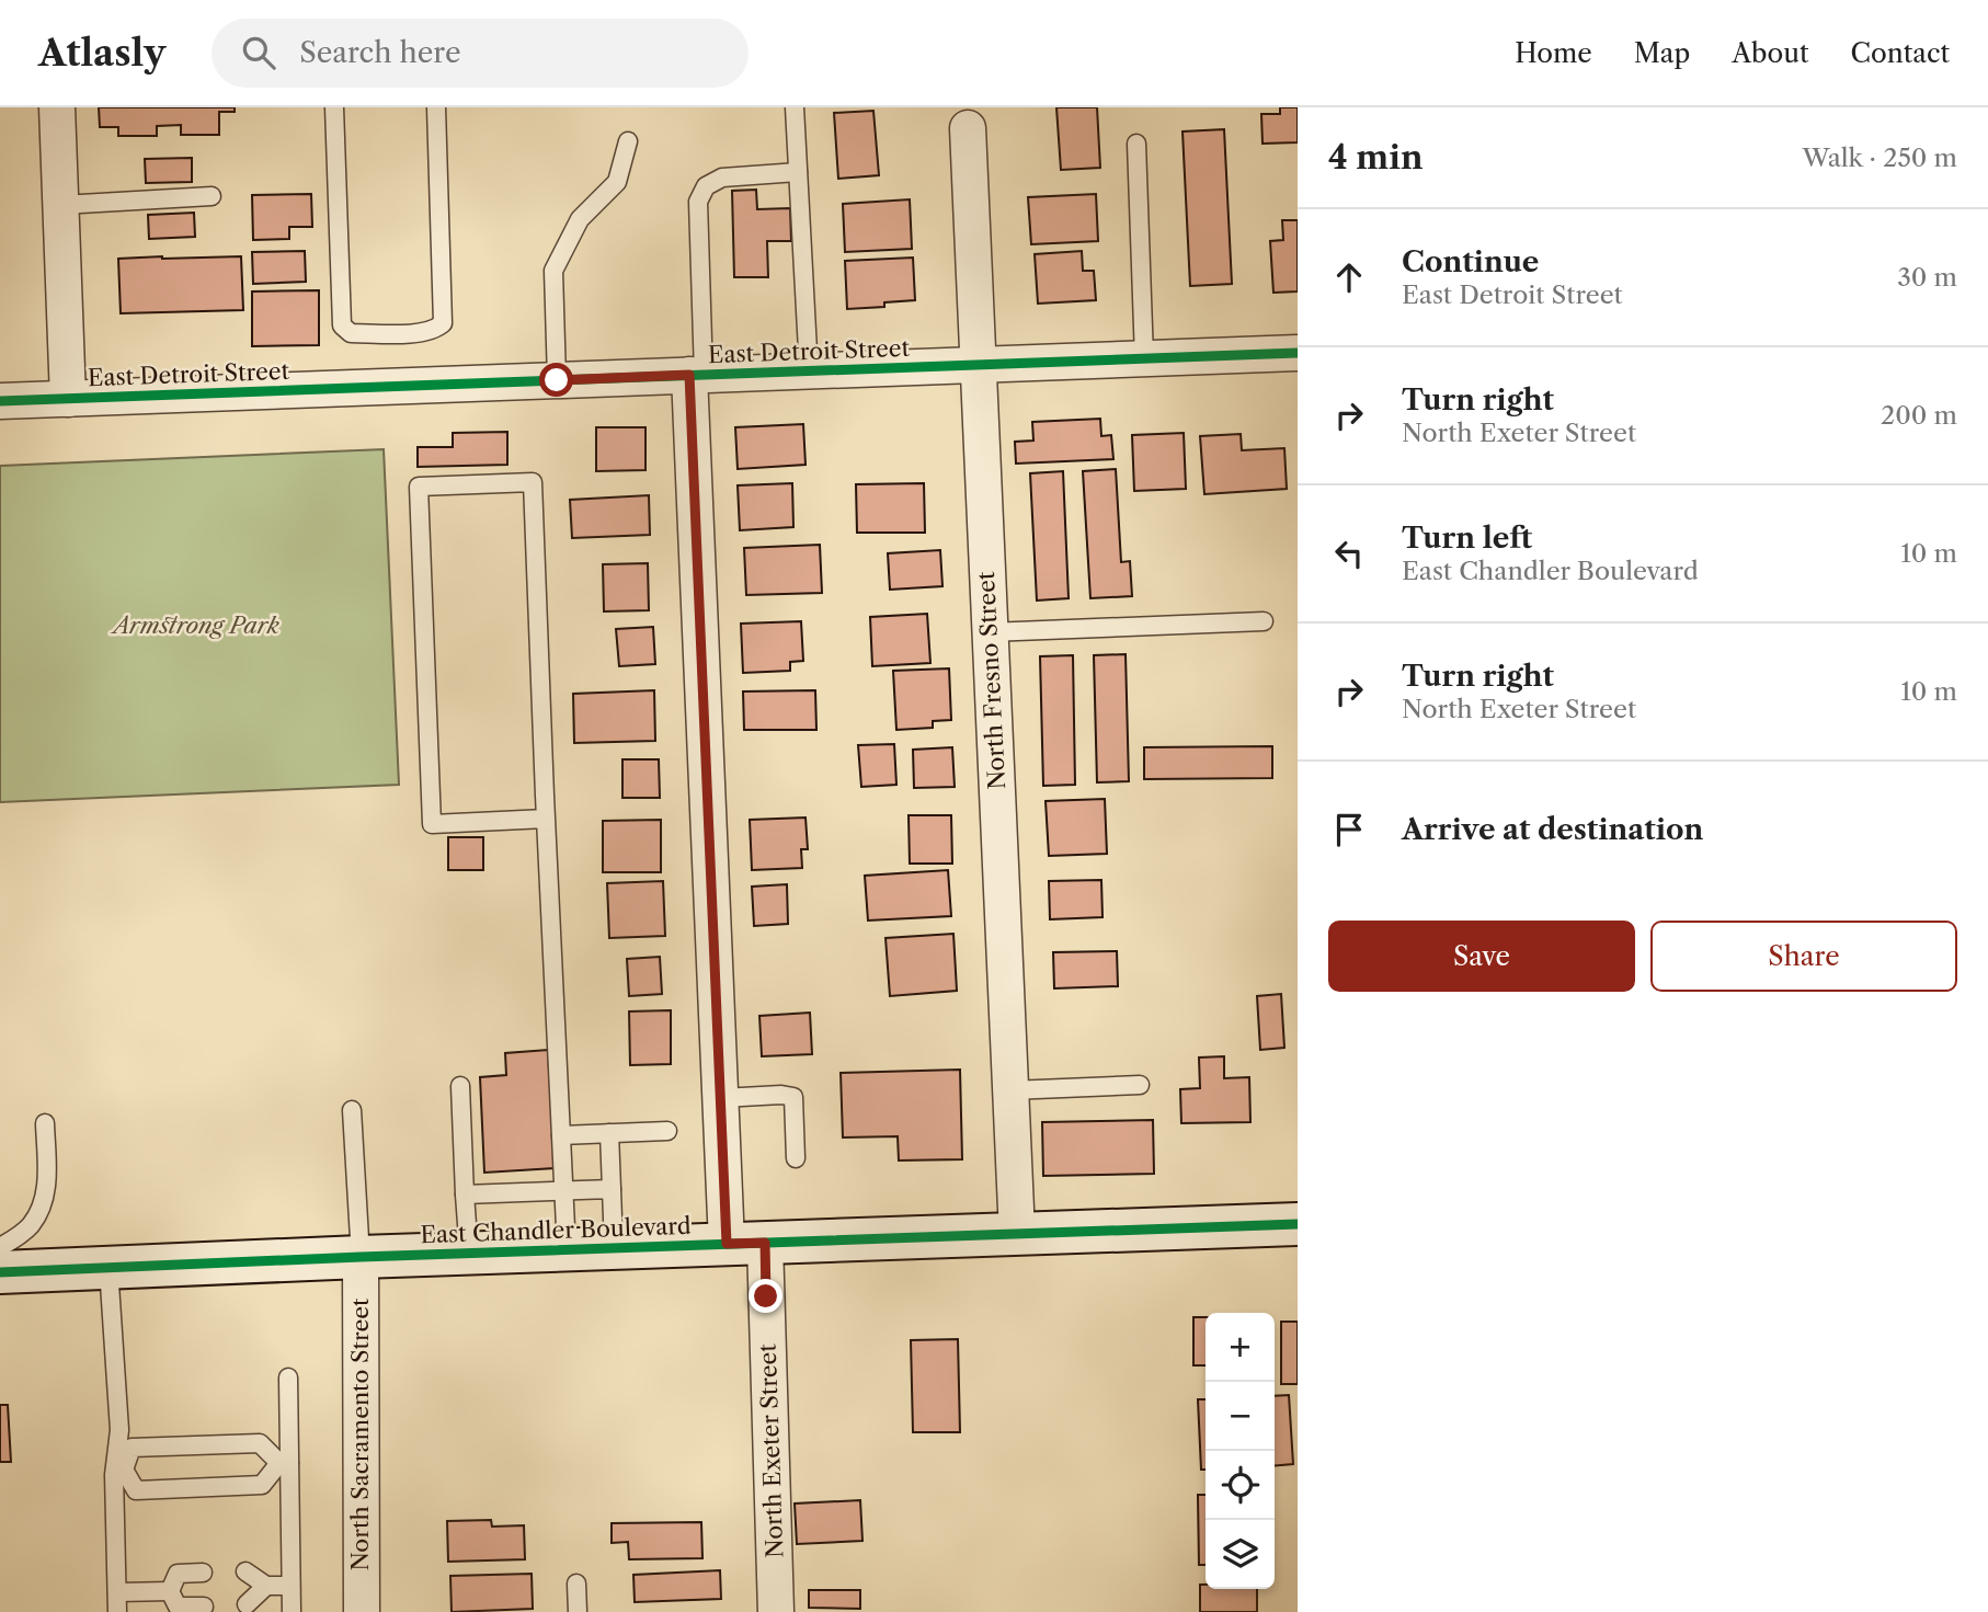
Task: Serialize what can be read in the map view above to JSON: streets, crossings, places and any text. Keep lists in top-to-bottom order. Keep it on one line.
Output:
{"streets":{"main road":["East Chandler Boulevard"],"street":["East Detroit Street","North Fresno Street","North Sacramento Street","North Exeter Street"]},"crossings":[["East Detroit Street","North Fresno Street"],["East Detroit Street","North Exeter Street"],["North Fresno Street","East Chandler Boulevard"],["East Chandler Boulevard","North Sacramento Street"],["East Chandler Boulevard","North Exeter Street"]],"parks":["Armstrong Park"],"page":{"header":"Atlasly","search":"Search here","nav":["Home","Map","About","Contact"],"heading":["4 min","Walk · 250 m"],"list":[["Continue","East Detroit Street","30 m"],["Turn right","North Exeter Street","200 m"],["Turn left","East Chandler Boulevard","10 m"],["Turn right","North Exeter Street","10 m"],"Arrive at destination"],"buttons":["Save","Share"],"map_buttons":["+","−"]}}
